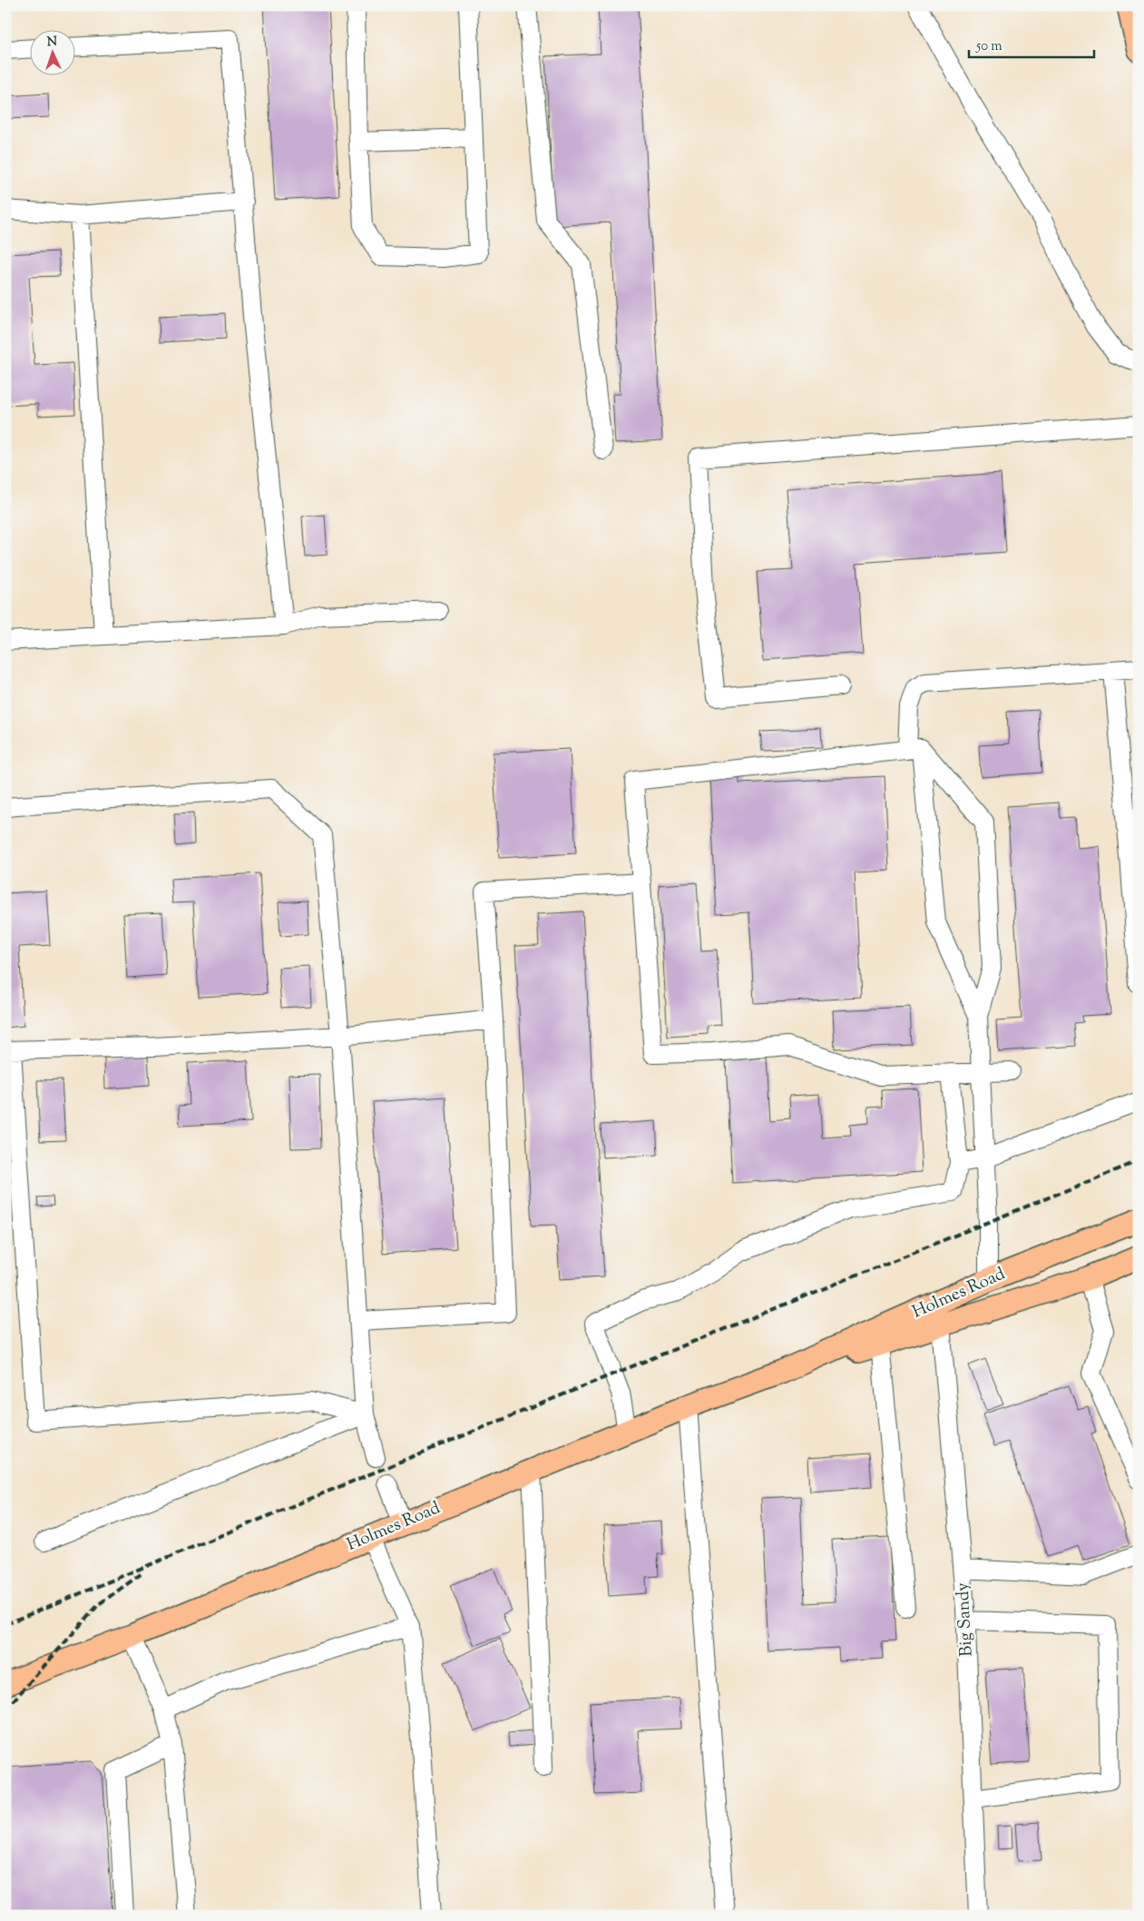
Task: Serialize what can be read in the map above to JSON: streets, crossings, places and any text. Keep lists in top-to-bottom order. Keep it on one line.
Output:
{"streets":{"main road":["Holmes Road"],"street":["Big Sandy"]},"crossings":[["Holmes Road","Big Sandy"]],"scale_bar":"50 m","north":"top"}
